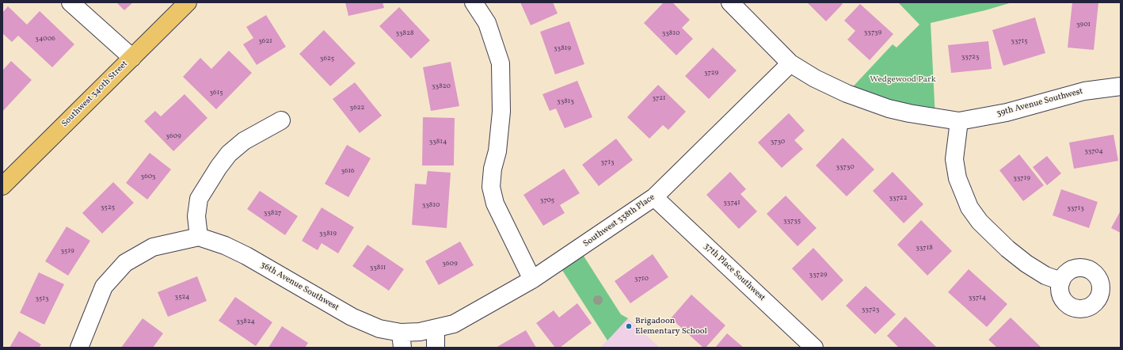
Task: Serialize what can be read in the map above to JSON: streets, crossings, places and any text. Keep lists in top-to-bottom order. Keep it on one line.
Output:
{"streets":{"main road":["Southwest 340th Street"],"street":["39th Avenue Southwest","Southwest 338th Place","37th Place Southwest","36th Avenue Southwest"]},"crossings":[["Southwest 338th Place","37th Place Southwest"],["Southwest 338th Place","36th Avenue Southwest"]],"parks":["Wedgewood Park"],"places":["Brigadoon Elementary School"],"house_numbers":["3901","33739","33828","33810","34006","3621","33715","33819","33723","3625","3729","33820","3615","3721","33813","3622","3609","33814","3730","33704","3713","33730","3616","3603","33719","33722","3705","33741","33810","3525","33713","33827","33735","33819","33718","3519","3609","33811","33729","3710","3524","33714","3513","33723","33824"]}
